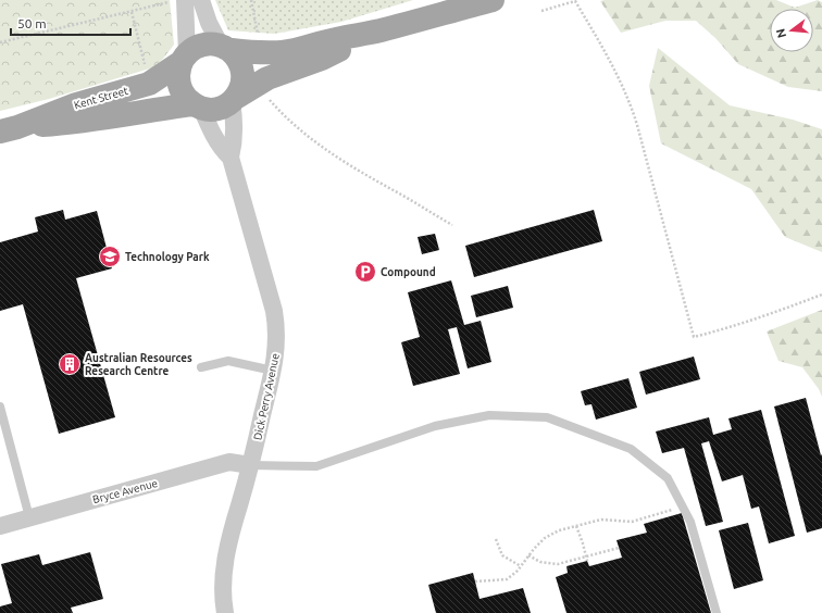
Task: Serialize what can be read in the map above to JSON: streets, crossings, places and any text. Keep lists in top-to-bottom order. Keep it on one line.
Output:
{"streets":{"main road":["Kent Street"],"street":["Dick Perry Avenue","Bryce Avenue"]},"crossings":[["Kent Street","Dick Perry Avenue"],["Dick Perry Avenue","Bryce Avenue"]],"places":{"school or university":["Technology Park"],"parking":["Compound"],"building":["Australian Resources Research Centre"]},"scale_bar":"50 m","north":"left"}
